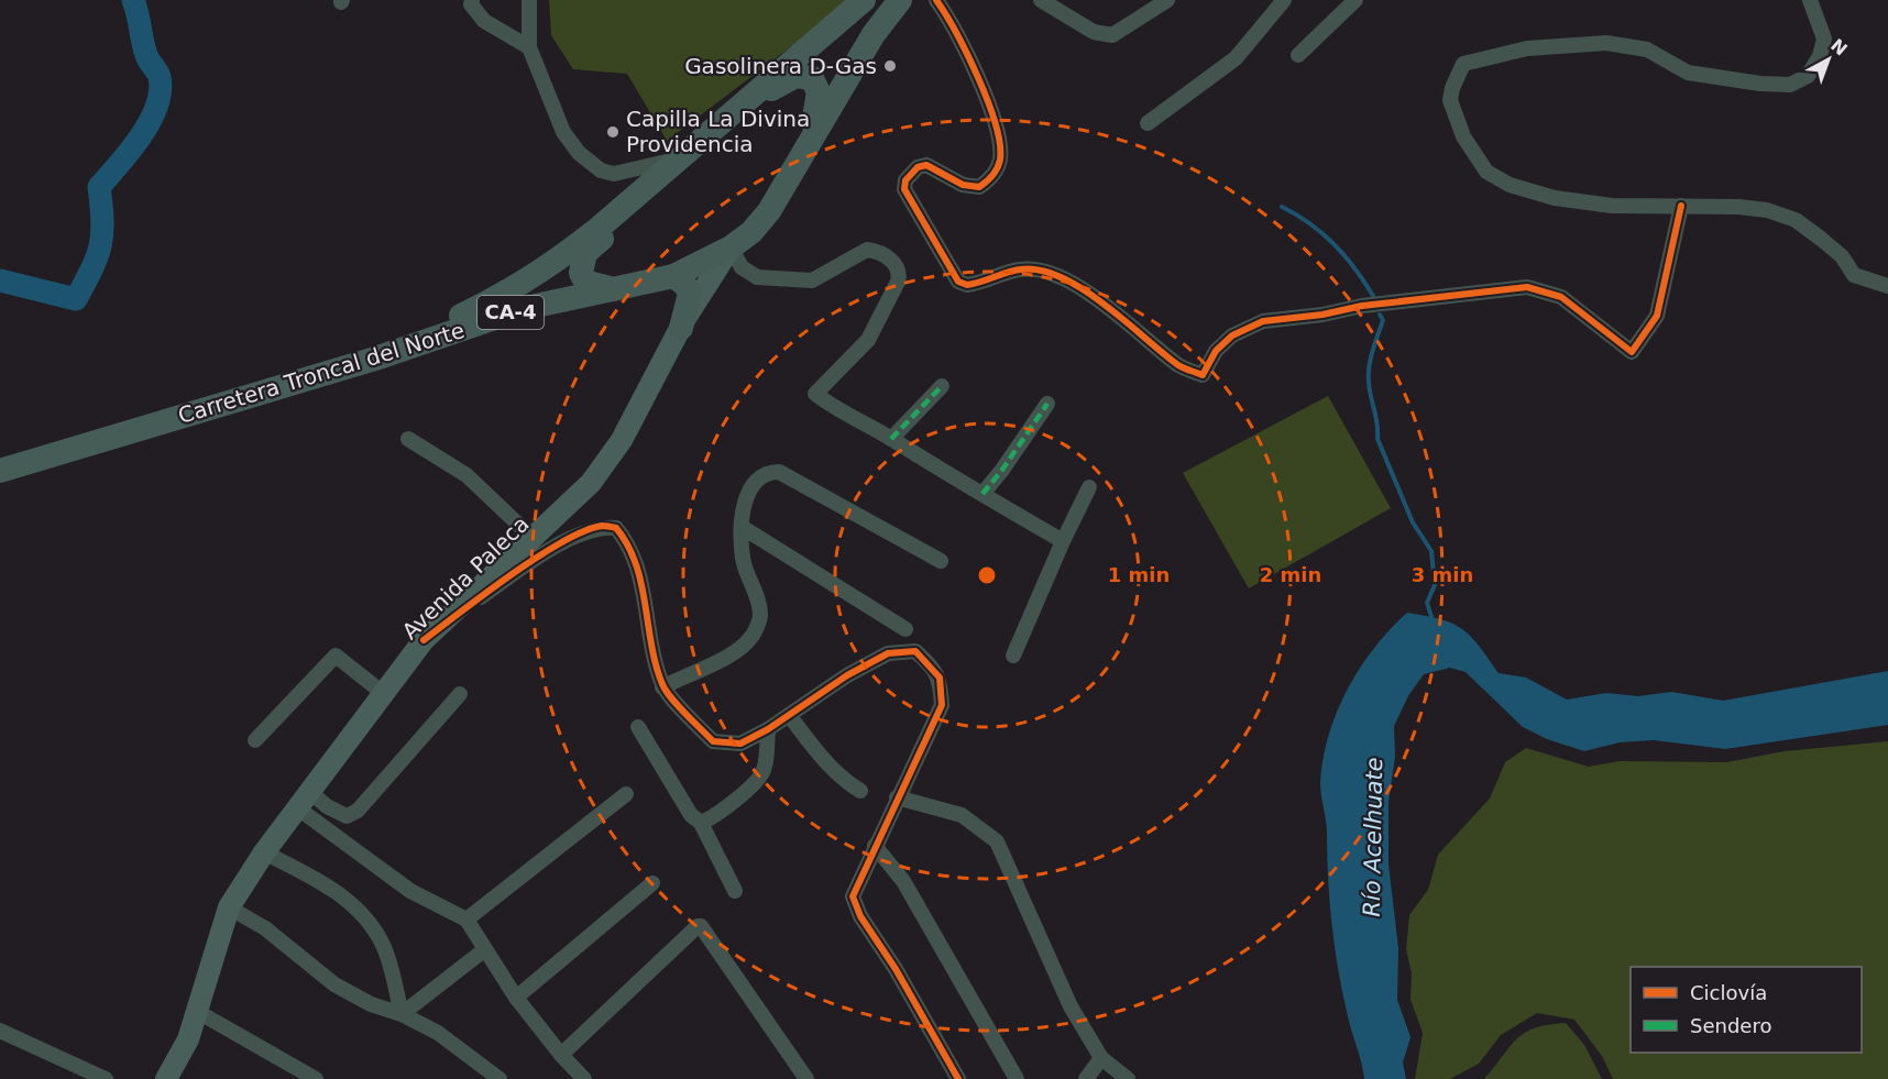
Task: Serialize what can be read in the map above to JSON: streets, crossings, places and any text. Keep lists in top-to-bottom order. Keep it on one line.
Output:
{"streets":{"main road":["CA-4","Carretera Troncal del Norte","Avenida Paleca"]},"crossings":[["Carretera Troncal del Norte","Avenida Paleca"]],"water":["Río Acelhuate"],"places":["Gasolinera D-Gas","Capilla La Divina Providencia"],"legend":["Ciclovía","Sendero"],"north":"top right","rings":["1 min","2 min","3 min"]}
